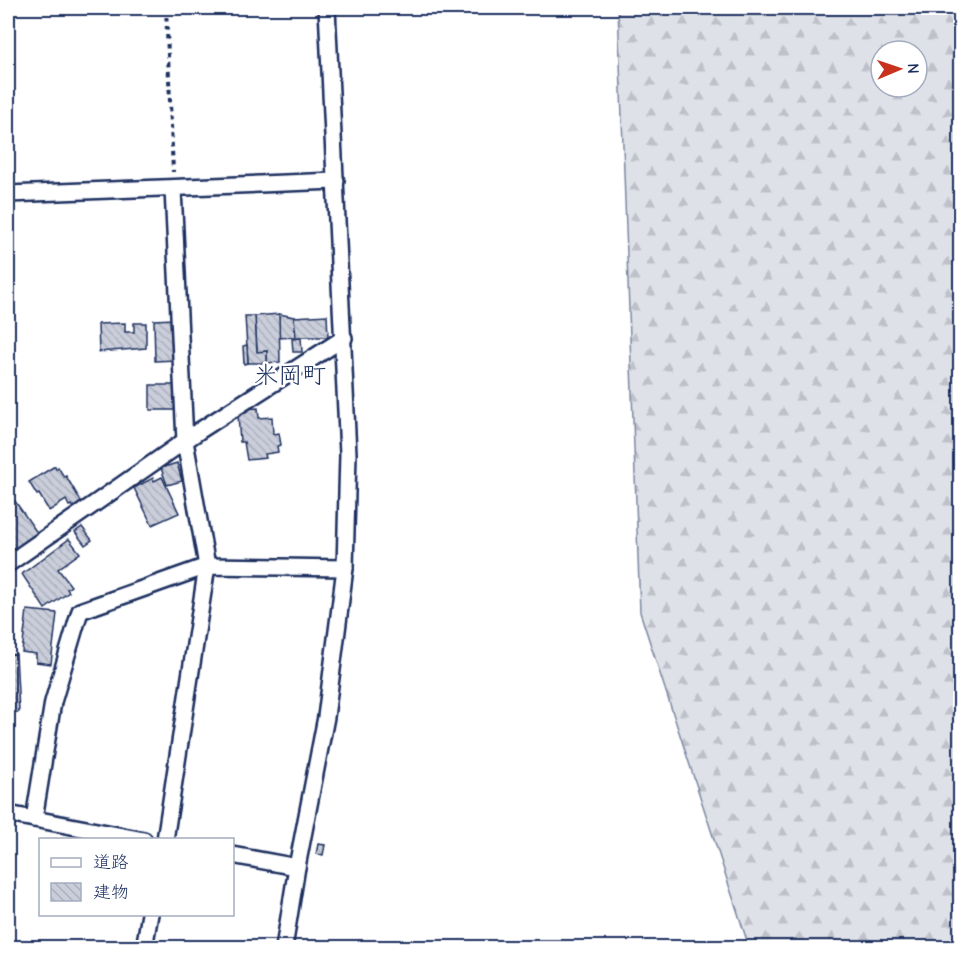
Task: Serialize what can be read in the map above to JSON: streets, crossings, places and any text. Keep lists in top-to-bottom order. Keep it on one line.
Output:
{"districts":["米岡町"],"legend":["道路","建物"],"north":"right"}
